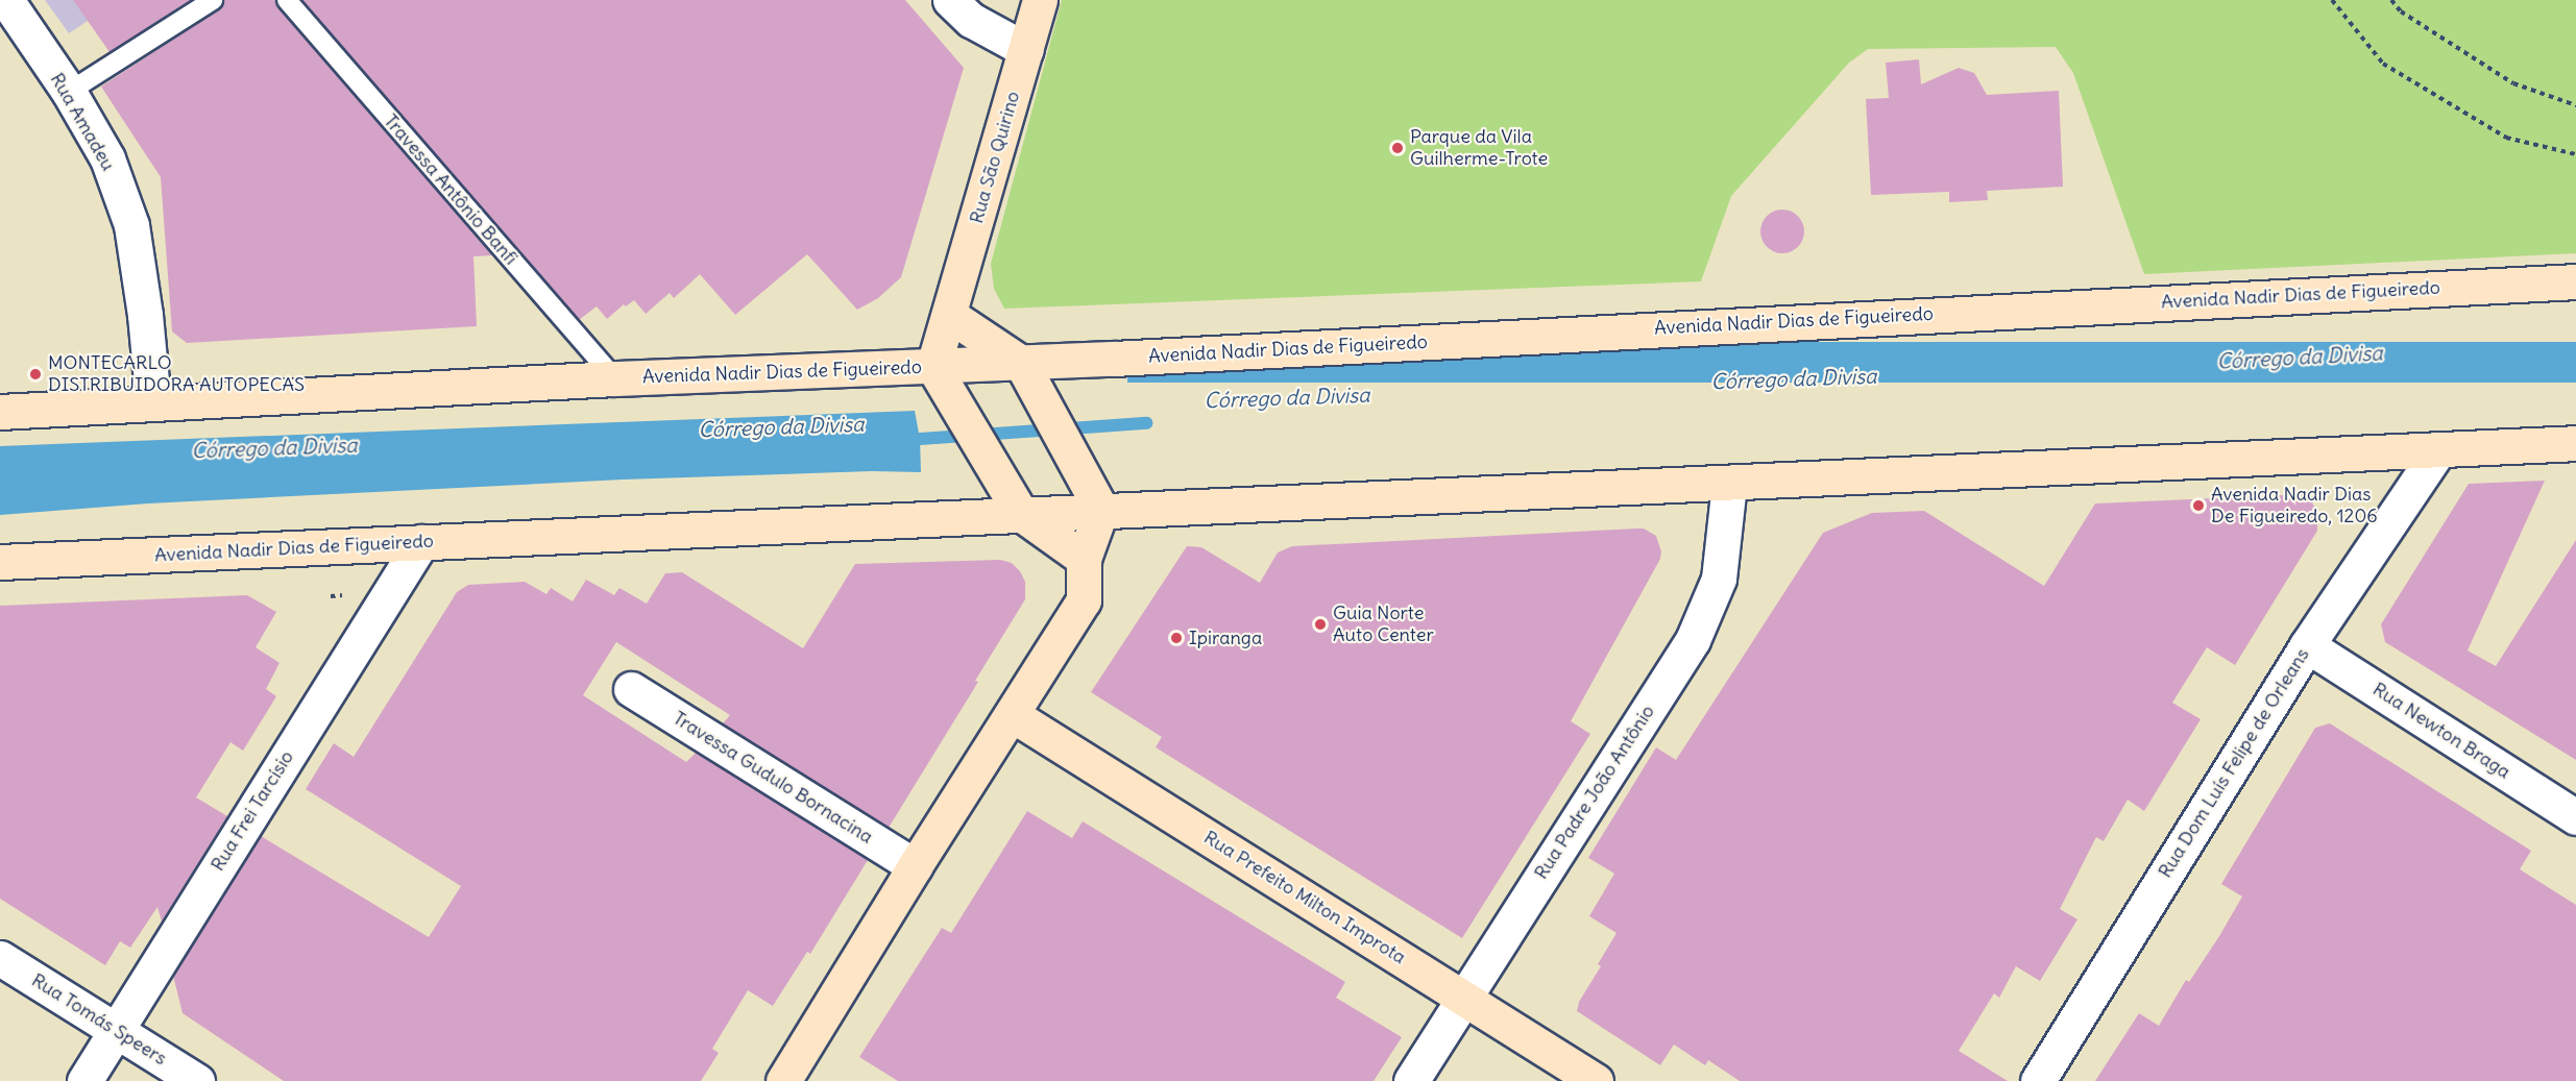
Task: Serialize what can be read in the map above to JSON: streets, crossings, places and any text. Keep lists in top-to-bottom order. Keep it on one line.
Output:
{"streets":{"main road":["Rua São Quirino","Avenida Nadir Dias de Figueiredo","Rua Prefeito Milton Improta"],"street":["Rua Amadeu","Rua Newton Braga","Rua Dom Luís Felipe de Orleans","Travessa Gudulo Bornacina","Rua Padre João Antônio","Rua Frei Tarcísio","Rua Tomás Speers"],"lane":["Travessa Antônio Banfi"]},"crossings":[["Rua Amadeu","Avenida Nadir Dias de Figueiredo"],["Rua São Quirino","Avenida Nadir Dias de Figueiredo"],["Travessa Antônio Banfi","Avenida Nadir Dias de Figueiredo"],["Avenida Nadir Dias de Figueiredo","Rua Dom Luís Felipe de Orleans"],["Avenida Nadir Dias de Figueiredo","Rua Padre João Antônio"],["Avenida Nadir Dias de Figueiredo","Rua Frei Tarcísio"],["Rua Newton Braga","Rua Dom Luís Felipe de Orleans"],["Rua Padre João Antônio","Rua Prefeito Milton Improta"],["Rua Frei Tarcísio","Rua Tomás Speers"]],"water":["Córrego da Divisa"],"places":["Parque da Vila Guilherme-Trote","MONTECARLO DISTRIBUIDORA AUTOPECAS","Avenida Nadir Dias De Figueiredo, 1206","Guia Norte Auto Center","Ipiranga"]}
